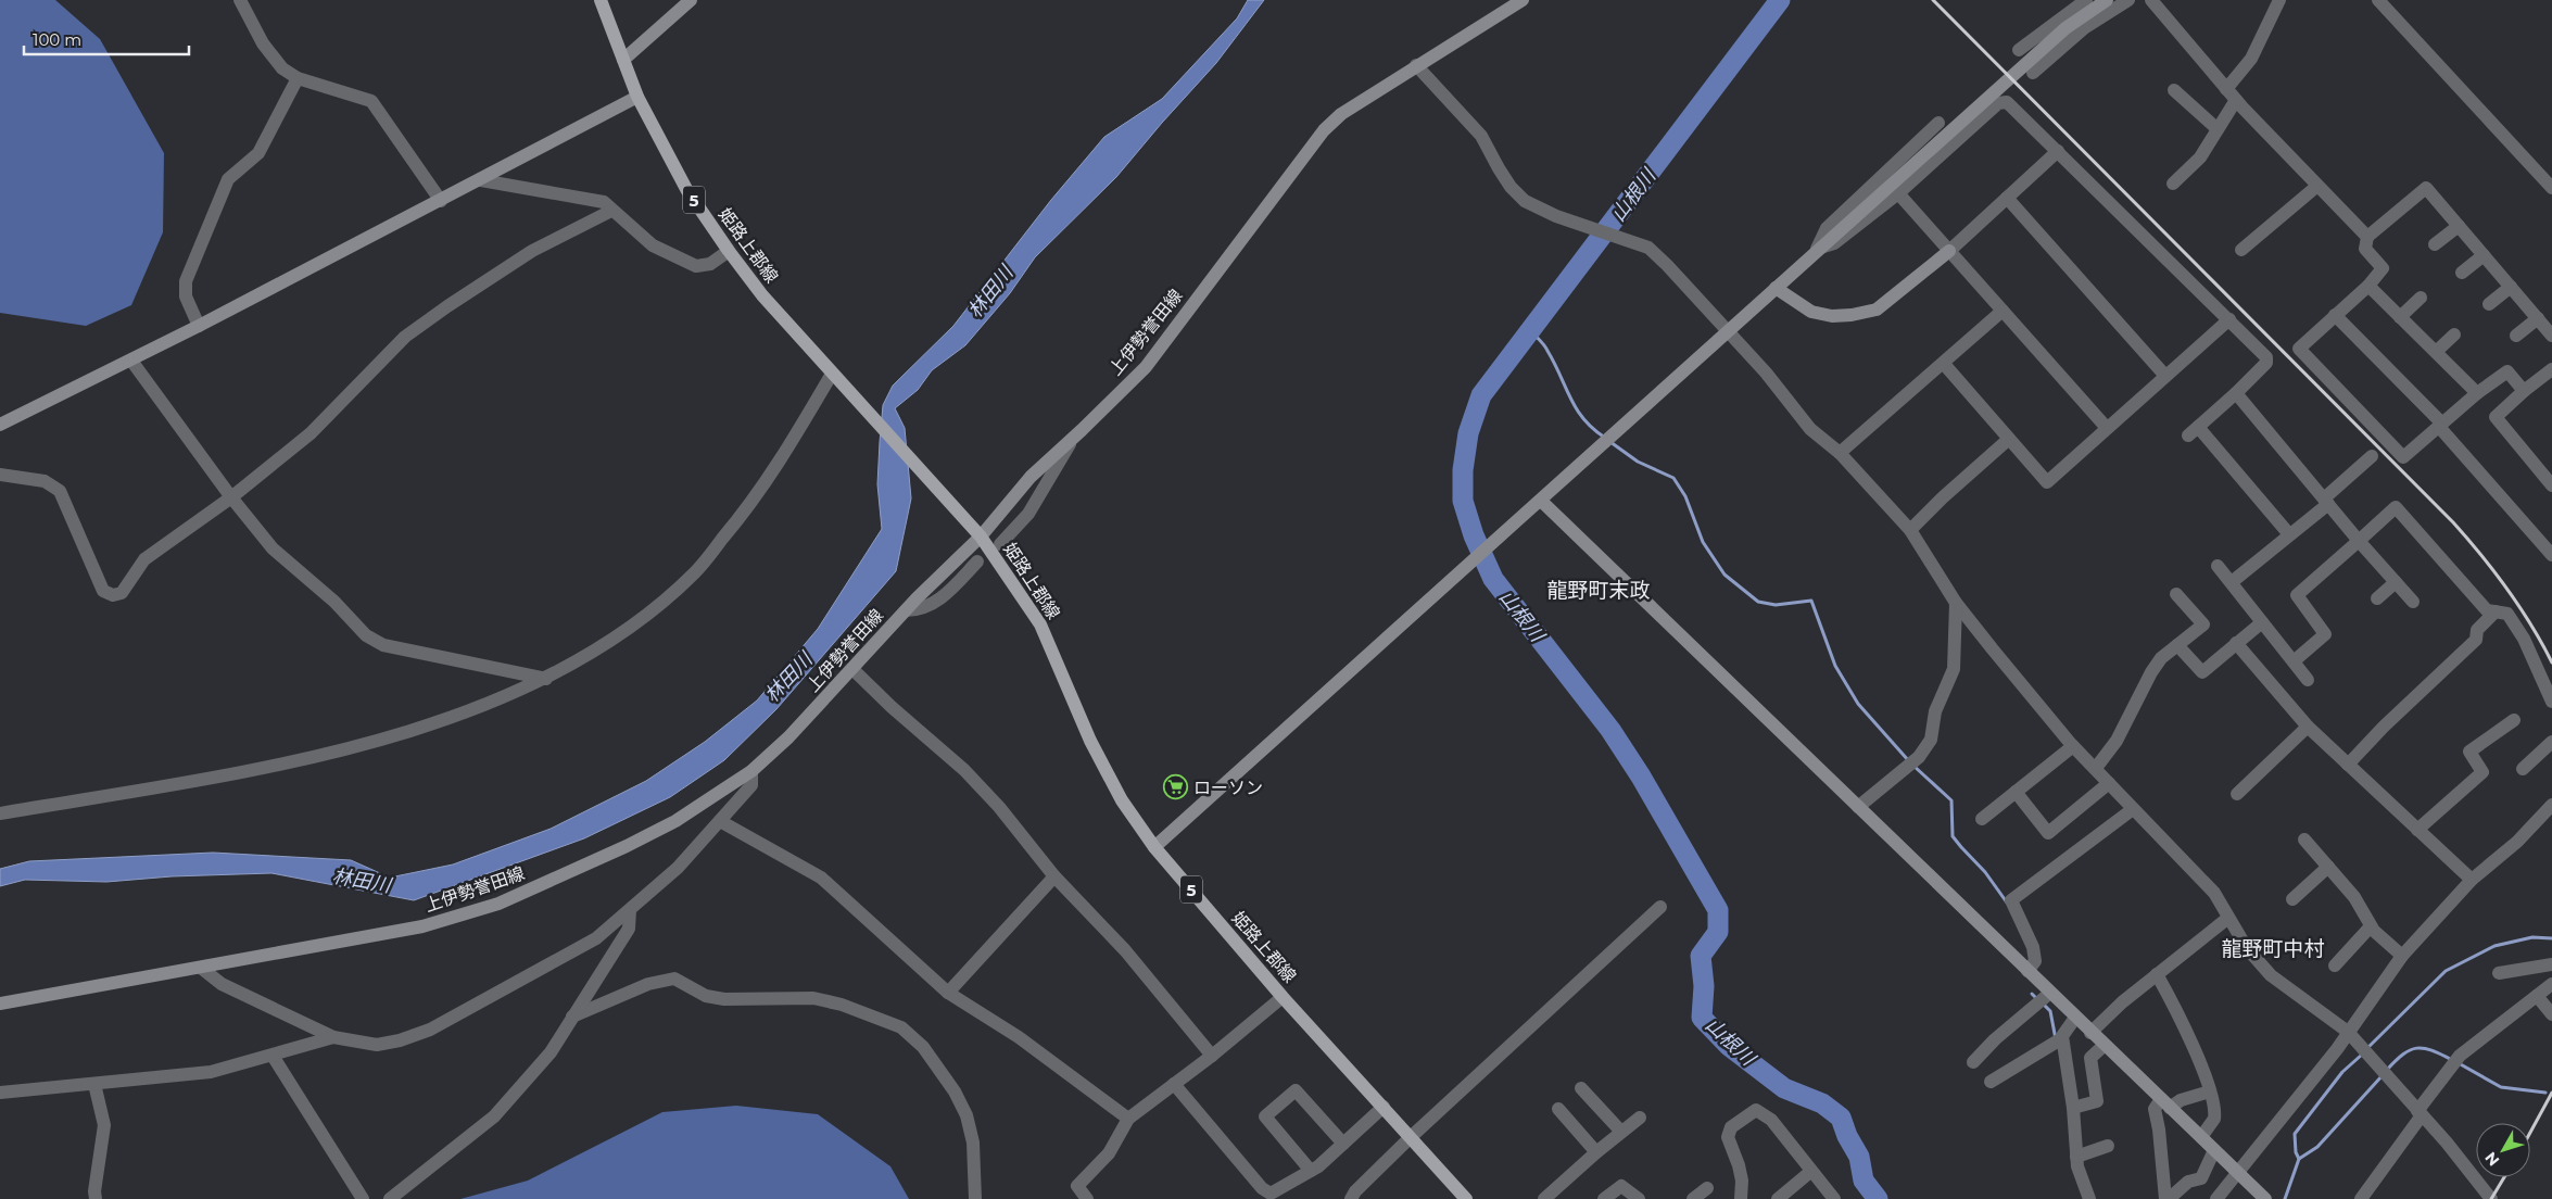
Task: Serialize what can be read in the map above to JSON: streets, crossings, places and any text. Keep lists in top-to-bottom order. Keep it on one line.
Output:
{"streets":{"main road":["5","姫路上郡線"],"street":["上伊勢誉田線"]},"crossings":[["姫路上郡線","上伊勢誉田線"]],"districts":["龍野町末政","龍野町中村"],"water":["山根川","林田川"],"places":{"supermarket":["ローソン"]},"scale_bar":"100 m","north":"bottom left"}
